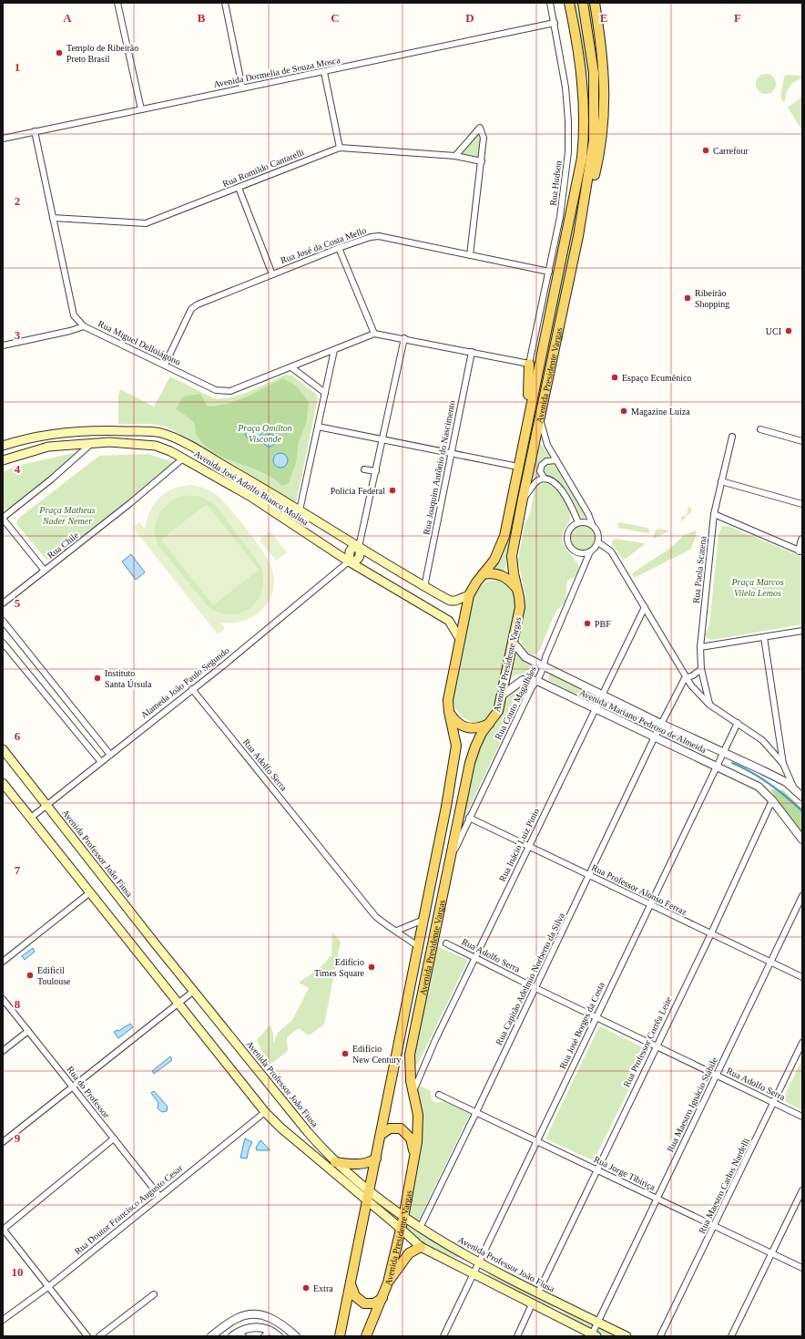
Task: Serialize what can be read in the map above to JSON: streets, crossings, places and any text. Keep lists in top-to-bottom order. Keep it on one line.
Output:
{"streets":{"main road":["Avenida Presidente Vargas","Avenida José Adolfo Bianco Molina","Avenida Professor João Fiusa"],"street":["Avenida Dormelia de Souza Mosca","Rua Romildo Cantarelli","Rua Hudson","Rua José da Costa Mello","Rua Miguel Delloiágono","Rua Joaquim Antônio do Nascimento","Rua Chile","Rua Paola Scatena","Alameda João Paulo Segundo","Rua Couto Magalhães","Avenida Mariano Pedroso de Almeida","Rua Adolfo Serra","Rua Inácio Luiz Pinto","Rua Professor Alonso Ferraz","Rua Capitão Adelmio Norberto da Silva","Rua José Borges da Costa","Rua Professor Corrêa Leite","Rua do Professor","Rua Maestro Ignácio Stábile","Rua Jorge Tibiriça","Rua Maestro Carlos Nardelli","Rua Doutor Francisco Augusto Cesar"]},"crossings":[["Avenida Dormelia de Souza Mosca","Rua Hudson"],["Avenida Dormelia de Souza Mosca","Rua Miguel Delloiágono"],["Rua Romildo Cantarelli","Rua Miguel Delloiágono"],["Rua Hudson","Rua José da Costa Mello"],["Rua José da Costa Mello","Rua Miguel Delloiágono"],["Avenida Presidente Vargas","Avenida José Adolfo Bianco Molina"],["Avenida Presidente Vargas","Rua Couto Magalhães"],["Avenida Presidente Vargas","Avenida Mariano Pedroso de Almeida"],["Avenida Presidente Vargas","Rua Adolfo Serra"],["Avenida Presidente Vargas","Rua Inácio Luiz Pinto"],["Avenida Presidente Vargas","Avenida Professor João Fiusa"],["Rua Joaquim Antônio do Nascimento","Avenida José Adolfo Bianco Molina"],["Avenida José Adolfo Bianco Molina","Rua Chile"],["Avenida José Adolfo Bianco Molina","Alameda João Paulo Segundo"],["Alameda João Paulo Segundo","Rua Adolfo Serra"],["Alameda João Paulo Segundo","Avenida Professor João Fiusa"],["Rua Couto Magalhães","Avenida Mariano Pedroso de Almeida"],["Rua Couto Magalhães","Rua Professor Alonso Ferraz"],["Avenida Mariano Pedroso de Almeida","Rua Inácio Luiz Pinto"],["Avenida Mariano Pedroso de Almeida","Rua Capitão Adelmio Norberto da Silva"],["Avenida Mariano Pedroso de Almeida","Rua José Borges da Costa"],["Avenida Mariano Pedroso de Almeida","Rua Professor Corrêa Leite"],["Rua Adolfo Serra","Rua Inácio Luiz Pinto"],["Rua Adolfo Serra","Rua Capitão Adelmio Norberto da Silva"],["Rua Adolfo Serra","Rua José Borges da Costa"],["Rua Adolfo Serra","Rua Professor Corrêa Leite"],["Rua Adolfo Serra","Rua Maestro Ignácio Stábile"],["Rua Adolfo Serra","Rua Maestro Carlos Nardelli"],["Rua Inácio Luiz Pinto","Rua Professor Alonso Ferraz"],["Avenida Professor João Fiusa","Rua Capitão Adelmio Norberto da Silva"],["Avenida Professor João Fiusa","Rua José Borges da Costa"],["Avenida Professor João Fiusa","Rua Professor Corrêa Leite"],["Avenida Professor João Fiusa","Rua Maestro Ignácio Stábile"],["Rua Professor Alonso Ferraz","Rua Capitão Adelmio Norberto da Silva"],["Rua Professor Alonso Ferraz","Rua José Borges da Costa"],["Rua Professor Alonso Ferraz","Rua Professor Corrêa Leite"],["Rua Professor Alonso Ferraz","Rua Maestro Ignácio Stábile"],["Rua Capitão Adelmio Norberto da Silva","Rua Jorge Tibiriça"],["Rua José Borges da Costa","Rua Jorge Tibiriça"],["Rua Professor Corrêa Leite","Rua Jorge Tibiriça"],["Rua do Professor","Rua Doutor Francisco Augusto Cesar"],["Rua Maestro Ignácio Stábile","Rua Jorge Tibiriça"],["Rua Jorge Tibiriça","Rua Maestro Carlos Nardelli"]],"parks":["Praça Omílton Visconde","Praça Matheus Nader Nemer","Praça Marcos Vilela Lemos"],"places":["Templo de Ribeirão Preto Brasil","Carrefour","Ribeirão Shopping","UCI","Espaço Ecumênico","Magazine Luiza","Policia Federal","PBF","Instituto Santa Úrsula","Edifício Times Square","Edificil Toulouse","Edifício New Century","Extra"],"grid":{"columns":["A","B","C","D","E","F"],"rows":["1","2","3","4","5","6","7","8","9","10"]}}
